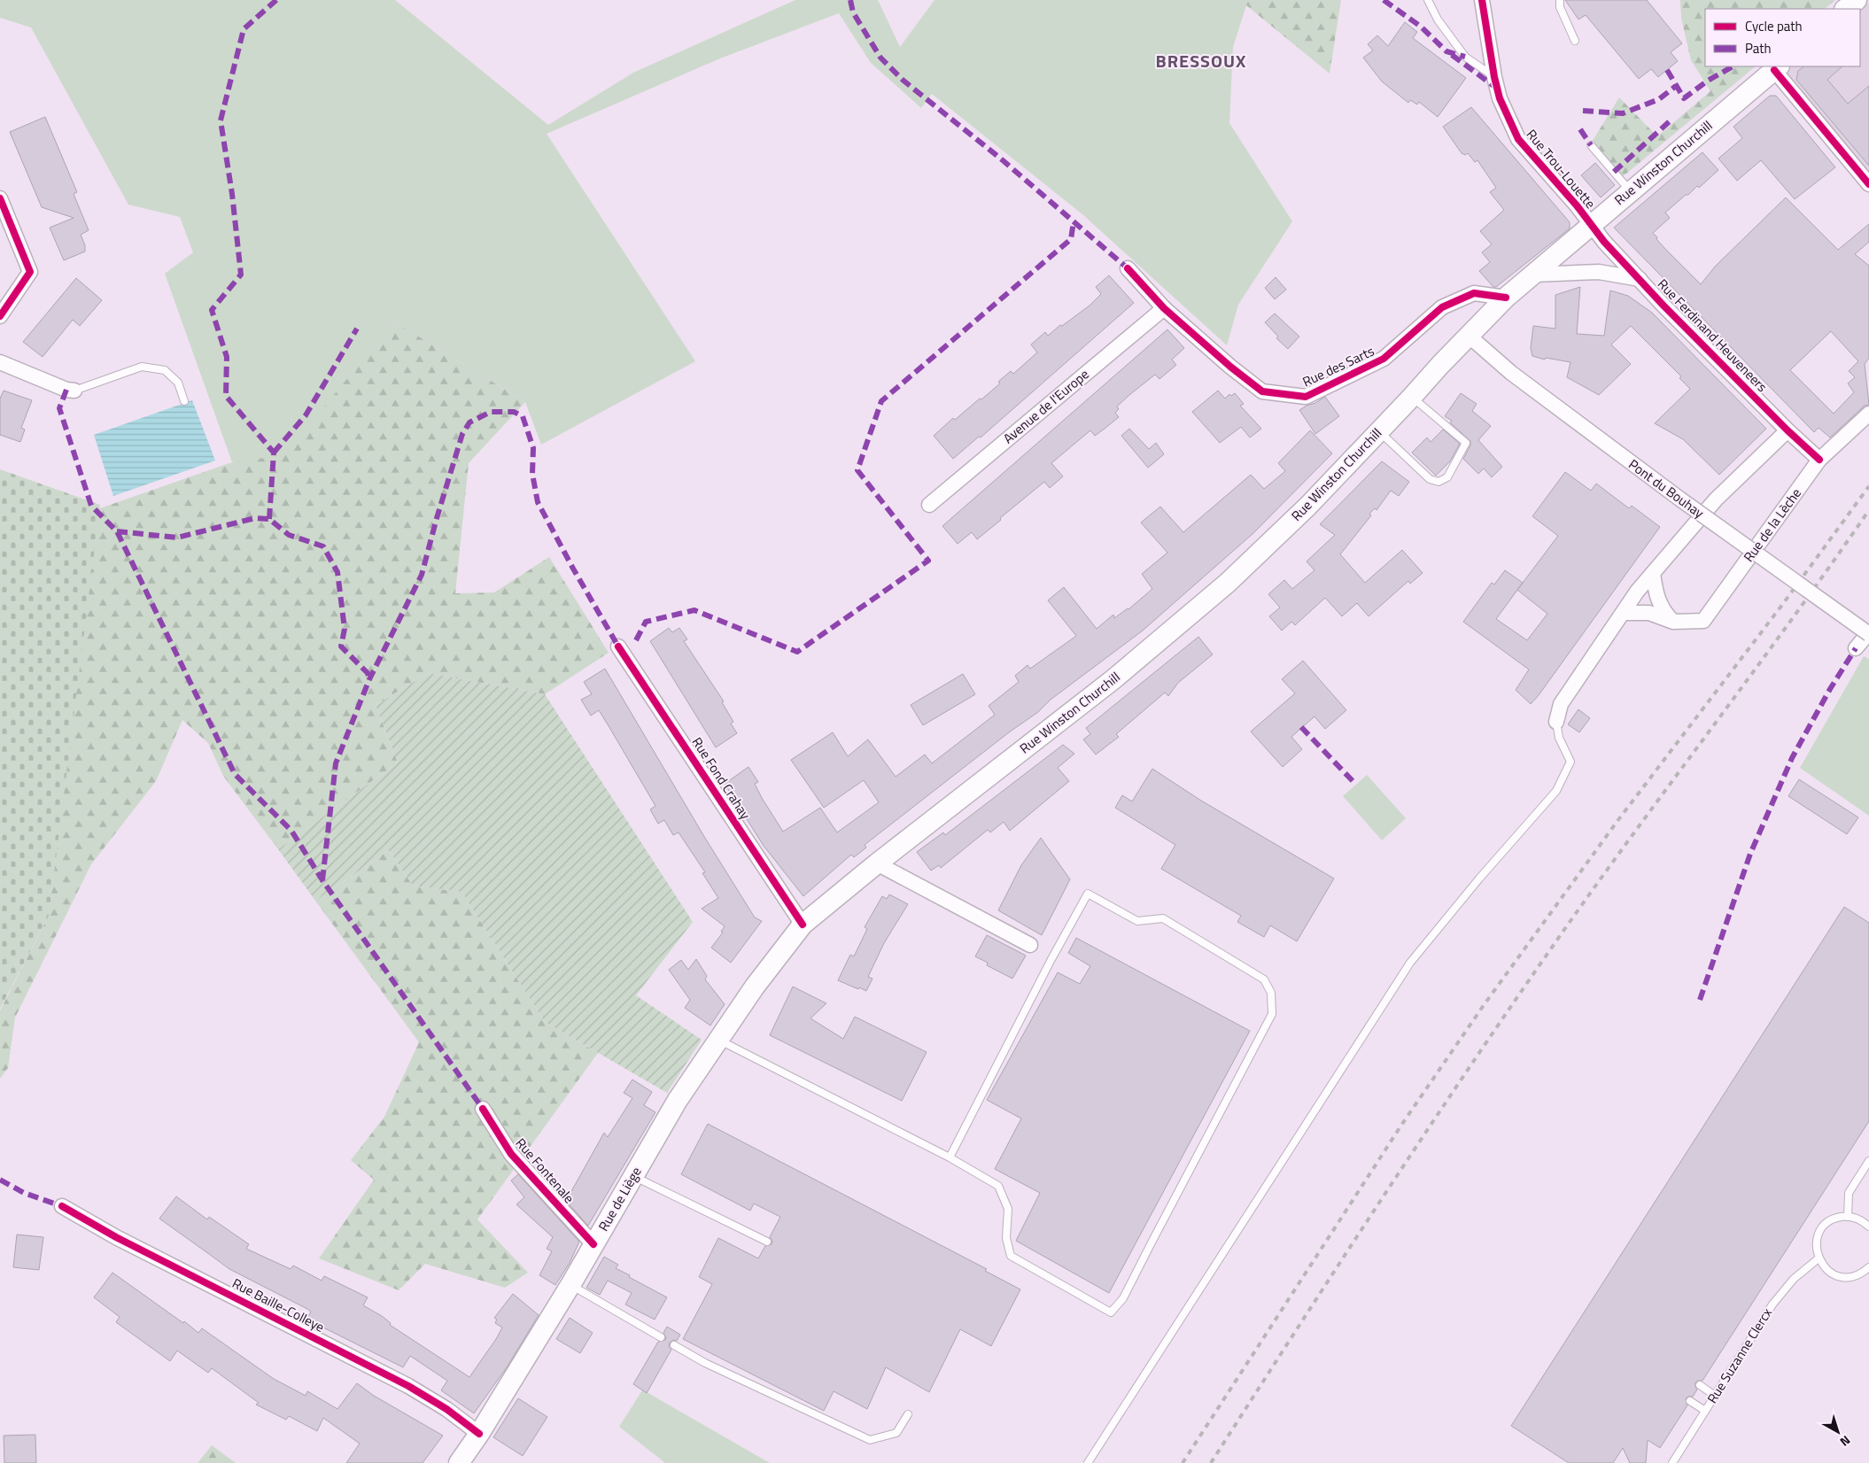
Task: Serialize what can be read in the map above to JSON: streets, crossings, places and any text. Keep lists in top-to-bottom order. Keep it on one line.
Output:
{"streets":{"main road":["Rue Winston Churchill","Rue de Liège"],"street":["Rue Trou-Louette","Rue Ferdinand Heuveneers","Rue des Sarts","Avenue de l'Europe","Pont du Bouhay","Rue de la Lèche","Rue Fond Crahay","Rue Fontenale","Rue Baille-Colleye"],"lane":["Rue Suzanne Clercx"]},"crossings":[["Rue Winston Churchill","Rue Trou-Louette"],["Rue Winston Churchill","Rue Ferdinand Heuveneers"],["Rue Winston Churchill","Rue des Sarts"],["Rue Winston Churchill","Pont du Bouhay"],["Rue Winston Churchill","Rue Fond Crahay"],["Rue Winston Churchill","Rue de Liège"],["Rue Trou-Louette","Rue Ferdinand Heuveneers"],["Rue Ferdinand Heuveneers","Rue de la Lèche"],["Rue des Sarts","Avenue de l'Europe"],["Rue Fontenale","Rue de Liège"],["Rue de Liège","Rue Baille-Colleye"]],"districts":["BRESSOUX"],"legend":["Cycle path","Path"],"north":"bottom right"}
